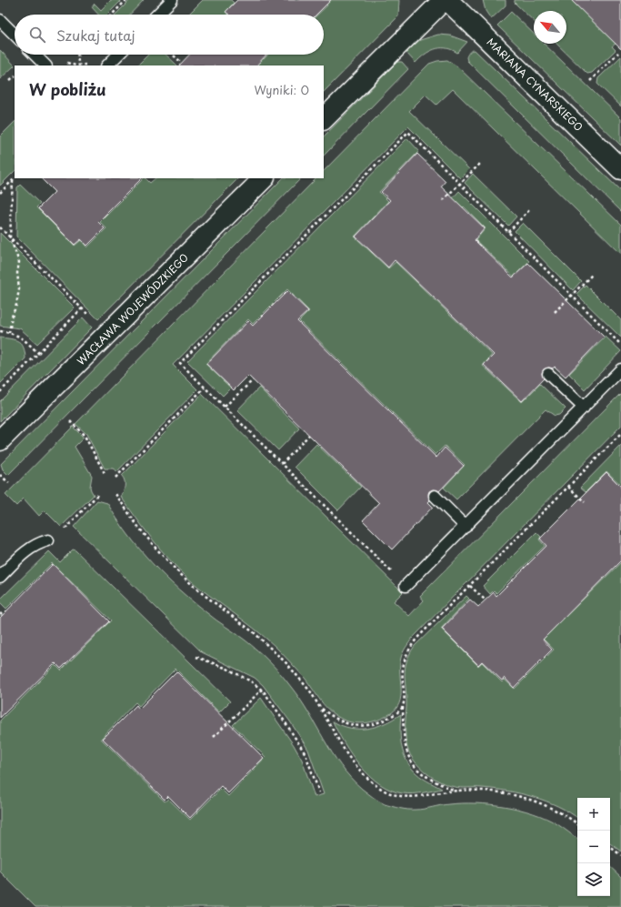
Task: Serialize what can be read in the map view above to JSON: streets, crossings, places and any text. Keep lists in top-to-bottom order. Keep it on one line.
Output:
{"streets":{"street":["MARIANA CYNARSKIEGO","WACŁAWA WOJEWÓDZKIEGO"]},"north":"top left","page":{"search":"Szukaj tutaj","heading":["W pobliżu","Wyniki: 0"],"map_buttons":["+","−"]}}
